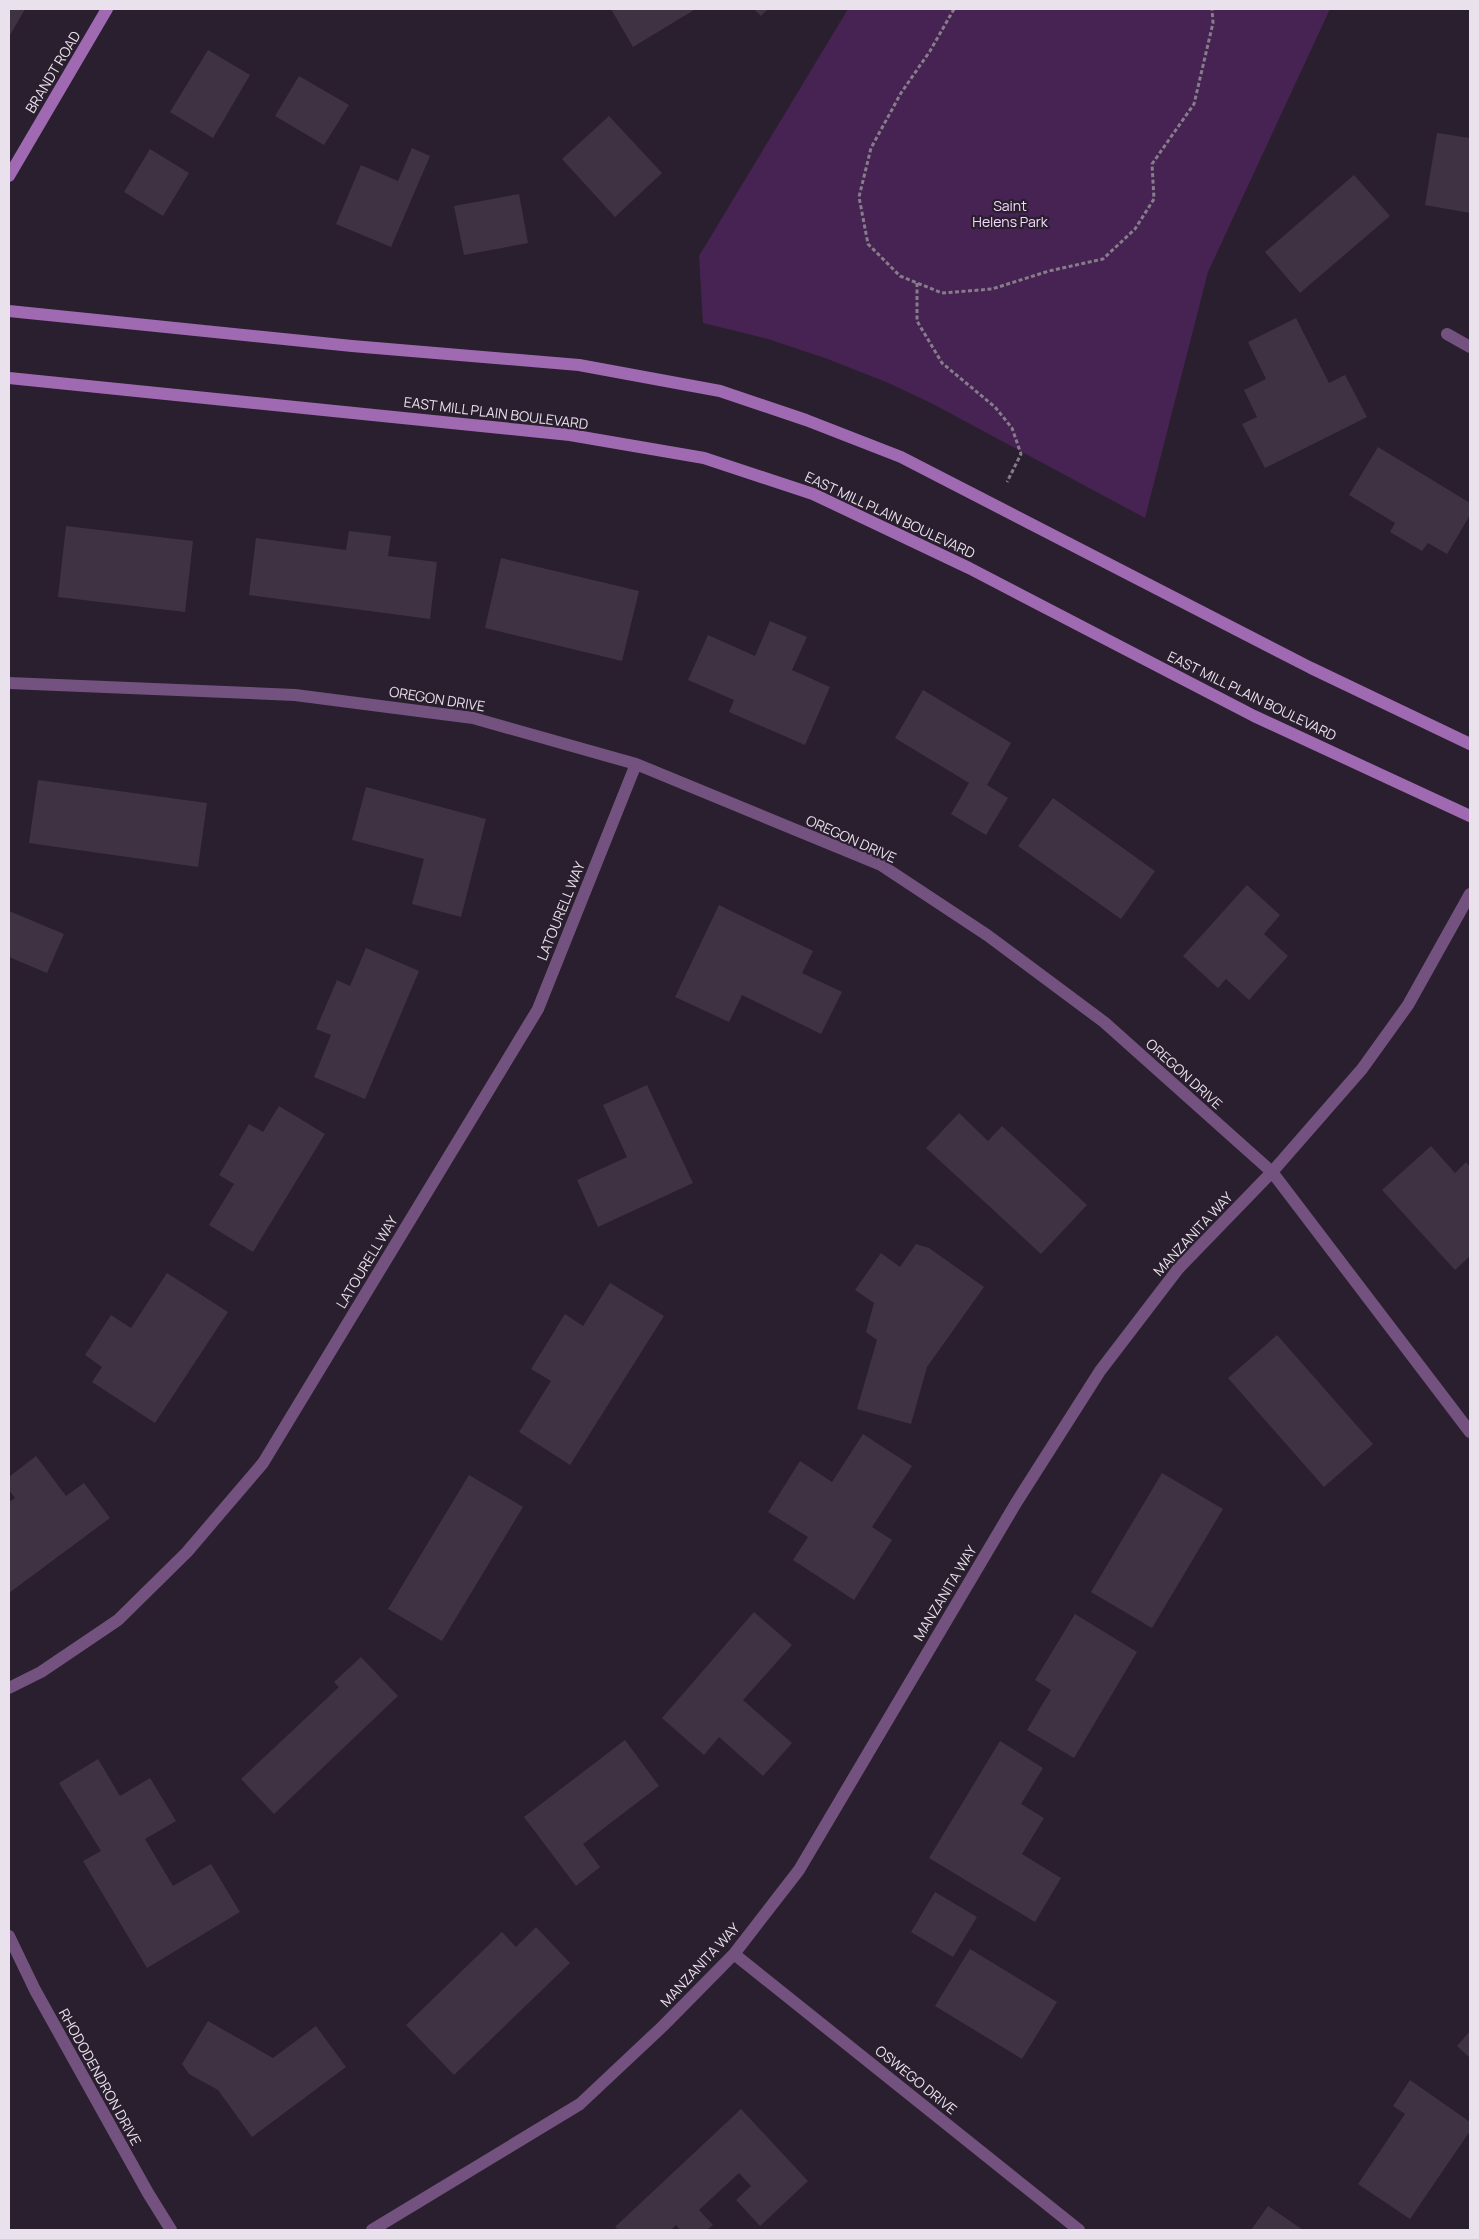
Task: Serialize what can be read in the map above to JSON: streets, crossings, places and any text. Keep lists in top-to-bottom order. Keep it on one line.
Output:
{"streets":{"main road":["BRANDT ROAD","EAST MILL PLAIN BOULEVARD"],"street":["OREGON DRIVE","LATOURELL WAY","MANZANITA WAY","RHODODENDRON DRIVE","OSWEGO DRIVE"]},"crossings":[["OREGON DRIVE","LATOURELL WAY"],["OREGON DRIVE","MANZANITA WAY"],["MANZANITA WAY","OSWEGO DRIVE"]],"parks":["Saint Helens Park"]}
